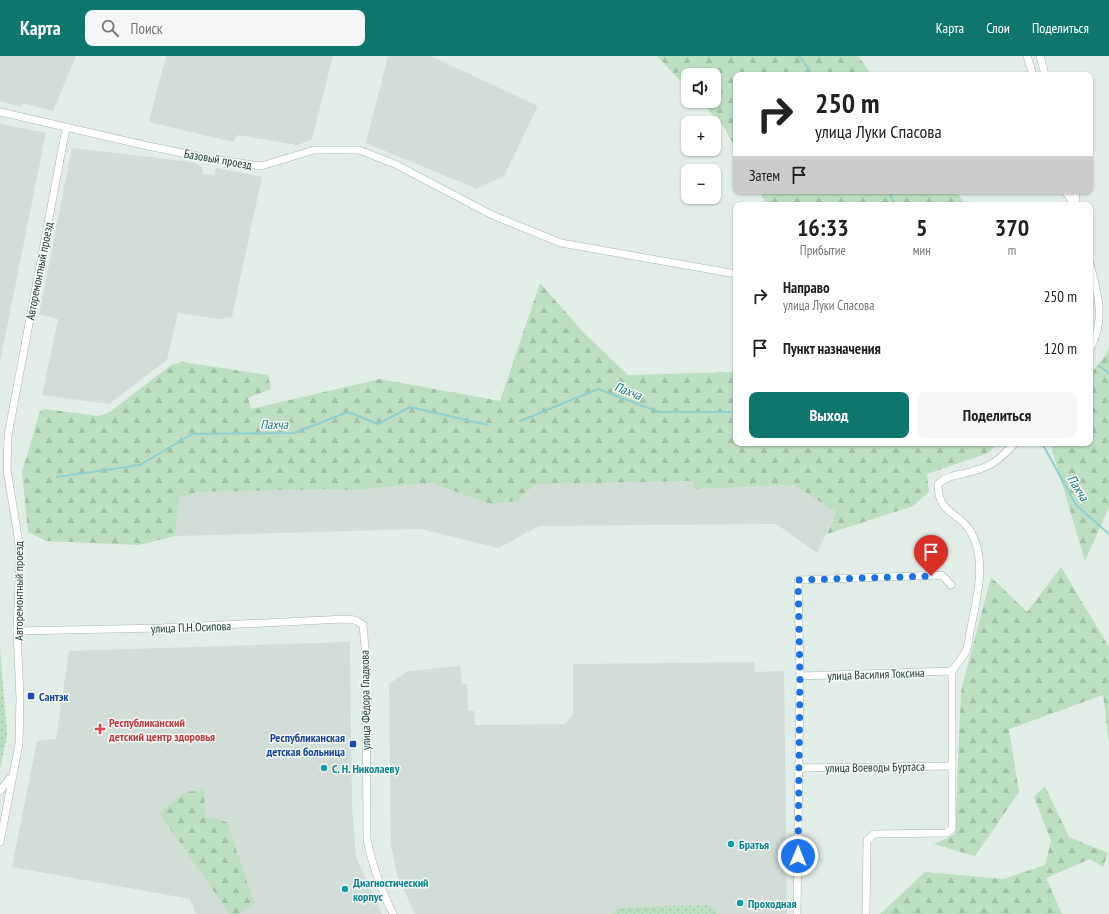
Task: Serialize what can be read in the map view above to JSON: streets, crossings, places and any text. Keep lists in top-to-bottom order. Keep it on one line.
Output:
{"streets":{"street":["Базовый проезд","Авторемонтный проезд","улица П.Н.Осипова","улица Василия Токсина","улица Фёдора Гладкова","улица Воеводы Буртаса"]},"crossings":[["Базовый проезд","Авторемонтный проезд"],["Авторемонтный проезд","улица П.Н.Осипова"],["улица П.Н.Осипова","улица Фёдора Гладкова"]],"water":["Пахча"],"places":{"transit":["Сантэк","Республиканская детская больница"],"health":["Республиканский детский центр здоровья"],"other":["С. Н. Николаеву","Братья","Диагностический корпус","Проходная"]},"page":{"header":"Карта","search":"Поиск","nav":["Карта","Слои","Поделиться"],"map_buttons":["+","−"],"turn":["250 m","улица Луки Спасова"],"then":"Затем","eta":["16:33","Прибытие","5","мин","370","m"],"list":[{"name":"Направо","note":"улица Луки Спасова","value":"250 m"},{"name":"Пункт назначения","value":"120 m"}],"buttons":["Выход","Поделиться"]}}
